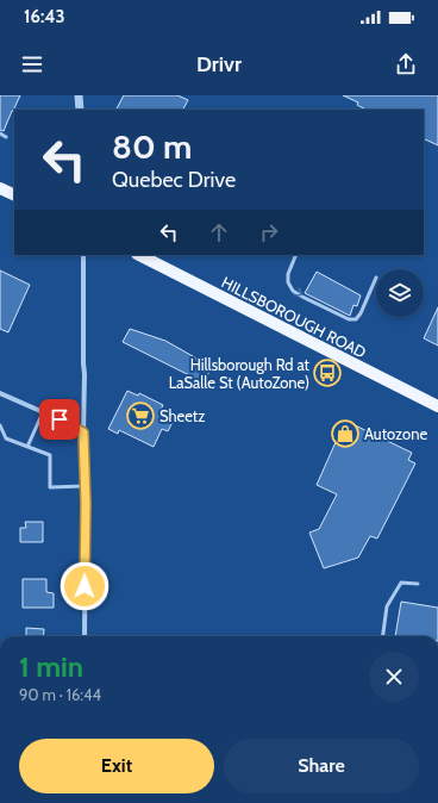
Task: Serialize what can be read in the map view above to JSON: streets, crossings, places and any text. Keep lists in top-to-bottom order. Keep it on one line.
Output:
{"streets":{"main road":["HILLSBOROUGH ROAD"]},"places":{"bus stop":["Hillsborough Rd at LaSalle St (AutoZone)"],"supermarket":["Sheetz"],"shop":["Autozone"]},"page":{"status":"16:43","header":"Drivr","turn":["80 m","Quebec Drive"],"heading":["1 min","90 m · 16:44"],"buttons":["Exit","Share"]}}
